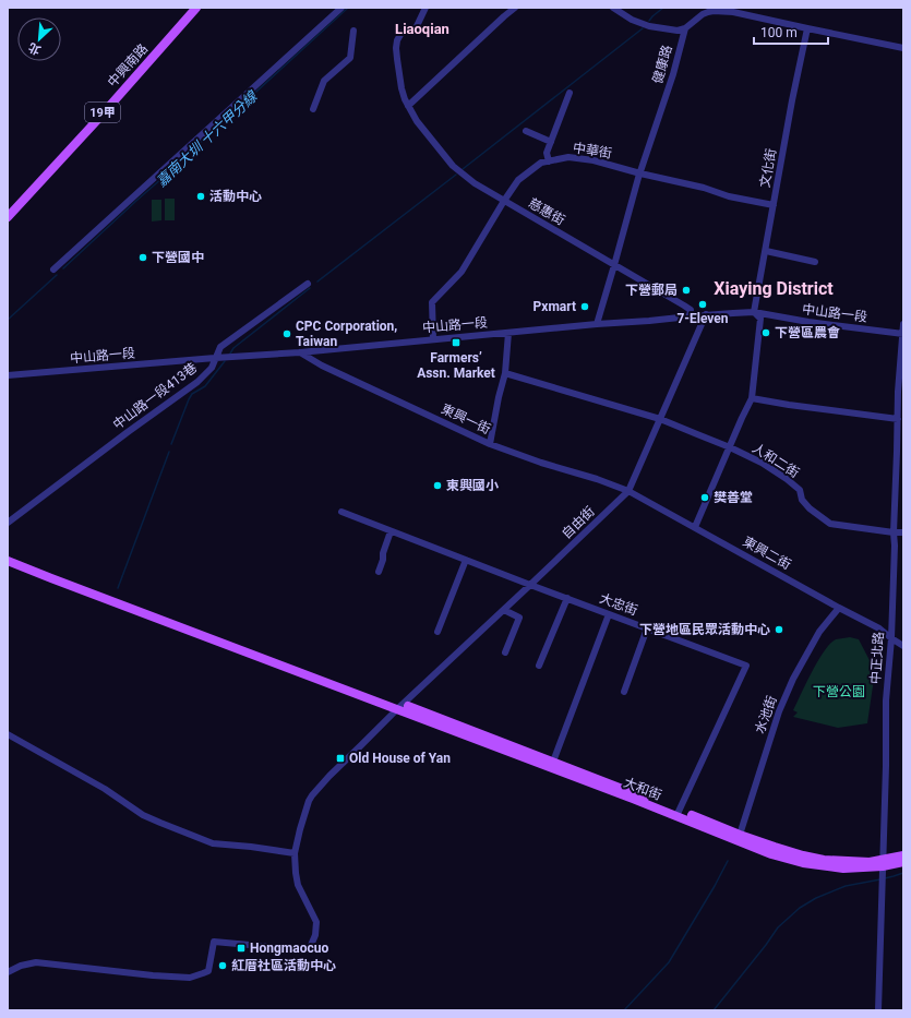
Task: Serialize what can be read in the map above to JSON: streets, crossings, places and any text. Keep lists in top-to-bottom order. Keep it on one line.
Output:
{"streets":{"main road":["中興南路","19甲","大和街"],"street":["健康路","中華街","文化街","慈惠街","中山路一段","中山路一段413巷","東興一街","人和二街","自由街","東興二街","大忠街","中正北路","水池街"]},"crossings":[["健康路","中華街"],["健康路","慈惠街"],["健康路","中山路一段"],["中華街","文化街"],["中華街","慈惠街"],["中華街","中山路一段"],["文化街","中山路一段"],["慈惠街","中山路一段"],["中山路一段","中山路一段413巷"],["中山路一段","東興一街"],["中山路一段","自由街"],["中山路一段","中正北路"],["東興一街","自由街"],["東興一街","東興二街"],["人和二街","自由街"],["人和二街","中正北路"],["自由街","東興二街"],["自由街","大忠街"],["自由街","大和街"],["東興二街","中正北路"],["東興二街","水池街"],["大忠街","大和街"],["中正北路","大和街"],["水池街","大和街"]],"districts":["Liaoqian","Xiaying District"],"water":["嘉南大圳 十六甲分線"],"parks":["下營公園"],"places":{"other":["活動中心","下營國中","下營郵局","7-Eleven","Pxmart","下營區農會","CPC Corporation, Taiwan","東興國小","樊善堂","下營地區民眾活動中心","紅厝社區活動中心"],"transit":["Farmers’ Assn. Market","Old House of Yan","Hongmaocuo"]},"scale_bar":"100 m","north":"bottom left"}
